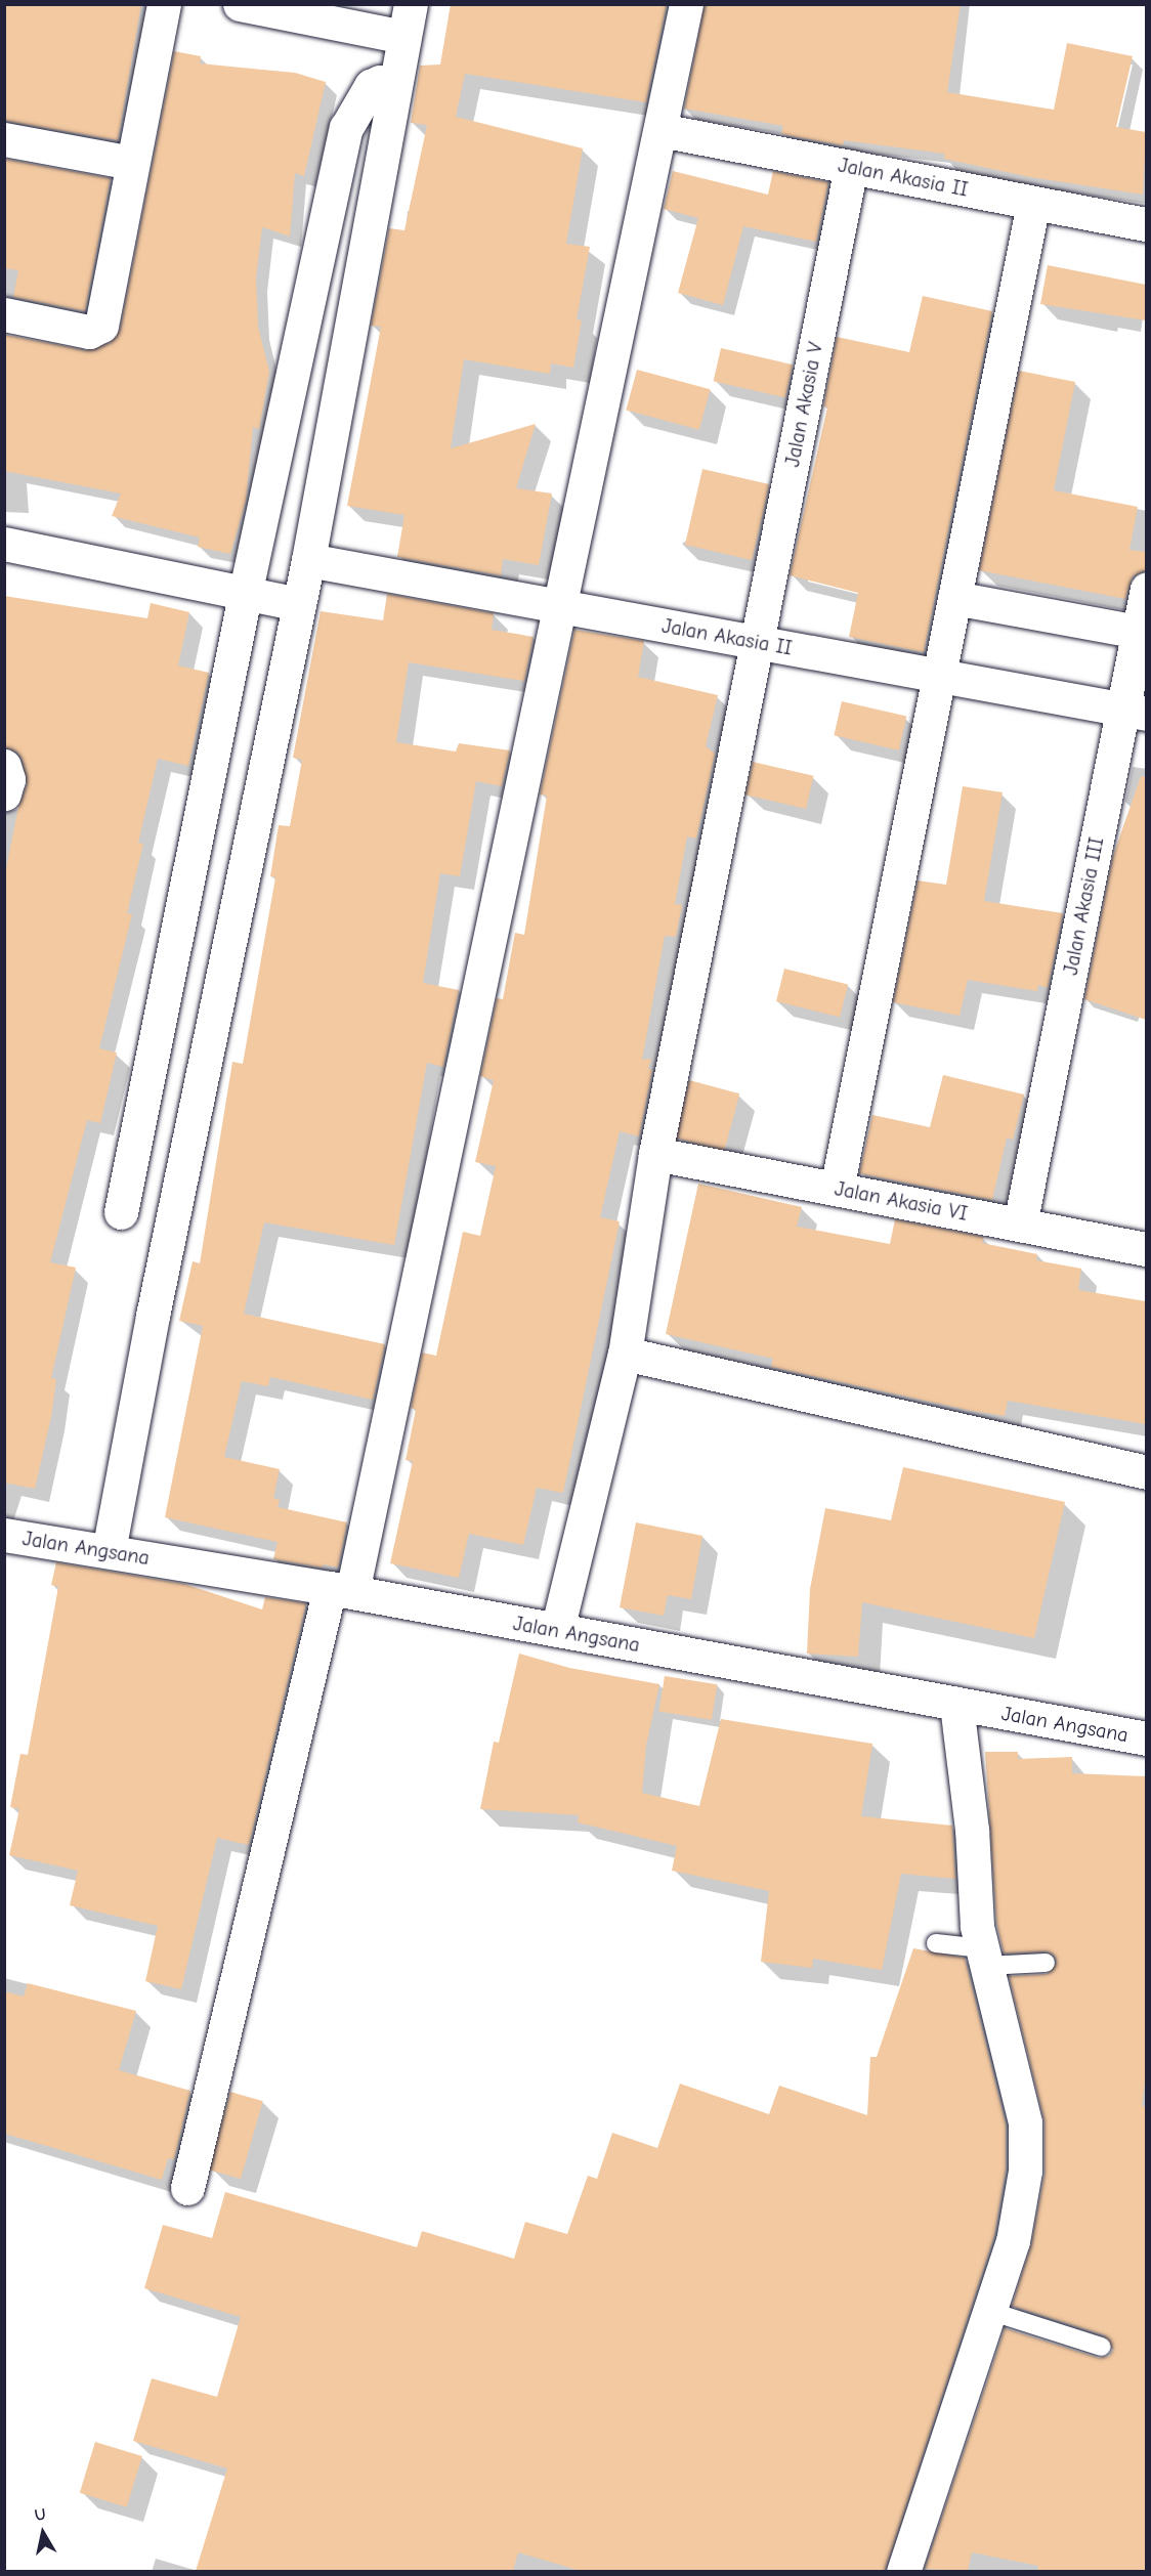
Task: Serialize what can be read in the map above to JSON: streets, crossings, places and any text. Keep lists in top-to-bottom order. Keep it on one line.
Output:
{"streets":{"street":["Jalan Akasia II","Jalan Akasia V","Jalan Akasia III","Jalan Akasia VI","Jalan Angsana"]},"crossings":[["Jalan Akasia II","Jalan Akasia V"],["Jalan Akasia II","Jalan Akasia III"],["Jalan Akasia V","Jalan Akasia VI"],["Jalan Akasia V","Jalan Angsana"],["Jalan Akasia III","Jalan Akasia VI"]],"north":"top"}
